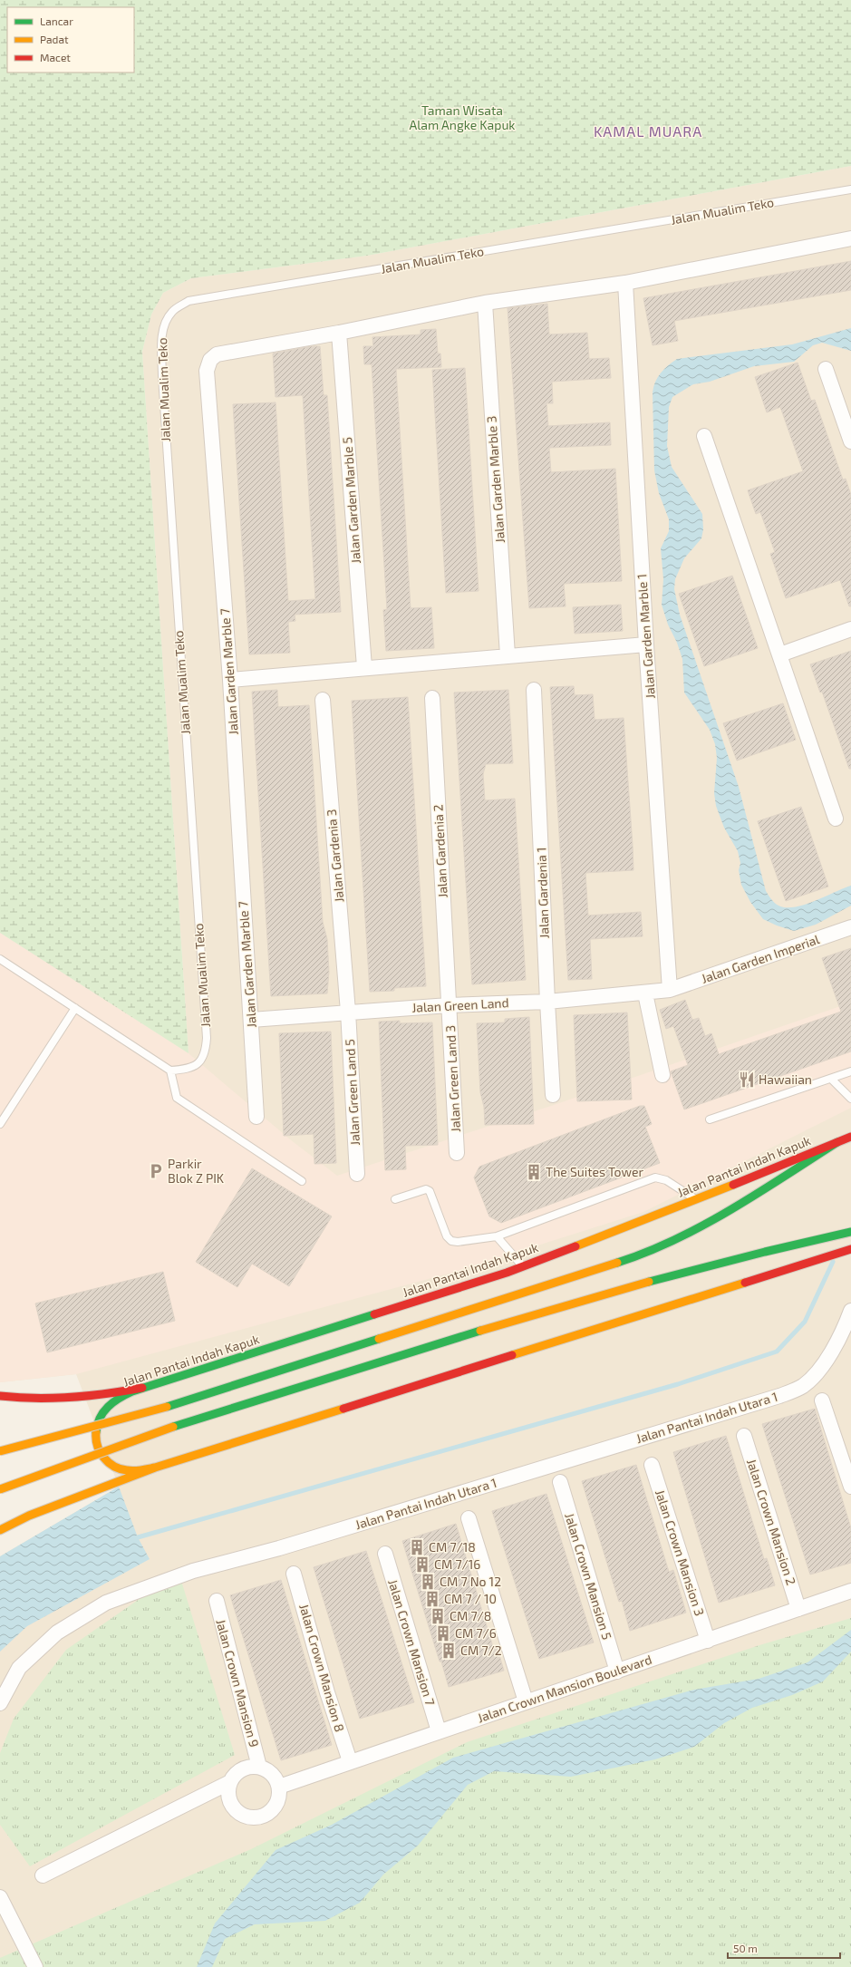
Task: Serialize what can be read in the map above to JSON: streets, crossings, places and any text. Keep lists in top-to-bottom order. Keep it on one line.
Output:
{"streets":{"main road":["Jalan Pantai Indah Kapuk"],"street":["Jalan Garden Marble 3","Jalan Garden Marble 5","Jalan Garden Marble 1","Jalan Garden Marble 7","Jalan Gardenia 2","Jalan Gardenia 3","Jalan Gardenia 1","Jalan Garden Imperial","Jalan Green Land","Jalan Green Land 3","Jalan Green Land 5","Jalan Pantai Indah Utara 1","Jalan Crown Mansion 2","Jalan Crown Mansion 3","Jalan Crown Mansion 5","Jalan Crown Mansion 7","Jalan Crown Mansion 8","Jalan Crown Mansion 9","Jalan Crown Mansion Boulevard"],"lane":["Jalan Mualim Teko"]},"crossings":[["Jalan Garden Marble 3","Jalan Garden Marble 7"],["Jalan Garden Marble 5","Jalan Garden Marble 7"],["Jalan Garden Marble 1","Jalan Garden Marble 7"],["Jalan Garden Marble 1","Jalan Garden Imperial"],["Jalan Garden Marble 1","Jalan Green Land"],["Jalan Garden Marble 7","Jalan Green Land"],["Jalan Gardenia 2","Jalan Green Land"],["Jalan Gardenia 2","Jalan Green Land 3"],["Jalan Gardenia 3","Jalan Green Land"],["Jalan Gardenia 3","Jalan Green Land 5"],["Jalan Gardenia 1","Jalan Green Land"],["Jalan Garden Imperial","Jalan Green Land"],["Jalan Green Land","Jalan Green Land 3"],["Jalan Green Land","Jalan Green Land 5"],["Jalan Crown Mansion 2","Jalan Crown Mansion Boulevard"],["Jalan Crown Mansion 3","Jalan Crown Mansion Boulevard"],["Jalan Crown Mansion 5","Jalan Crown Mansion Boulevard"],["Jalan Crown Mansion 7","Jalan Crown Mansion Boulevard"],["Jalan Crown Mansion 8","Jalan Crown Mansion Boulevard"],["Jalan Crown Mansion 9","Jalan Crown Mansion Boulevard"]],"districts":["KAMAL MUARA"],"parks":["Taman Wisata Alam Angke Kapuk"],"places":{"restaurant":["Hawaiian"],"parking":["Parkir Blok Z PIK"],"building":["The Suites Tower","CM 7/18","CM 7/16","CM 7 No 12","CM 7 / 10","CM 7/8","CM 7/6","CM 7/2"]},"legend":["Lancar","Padat","Macet"],"scale_bar":"50 m"}
